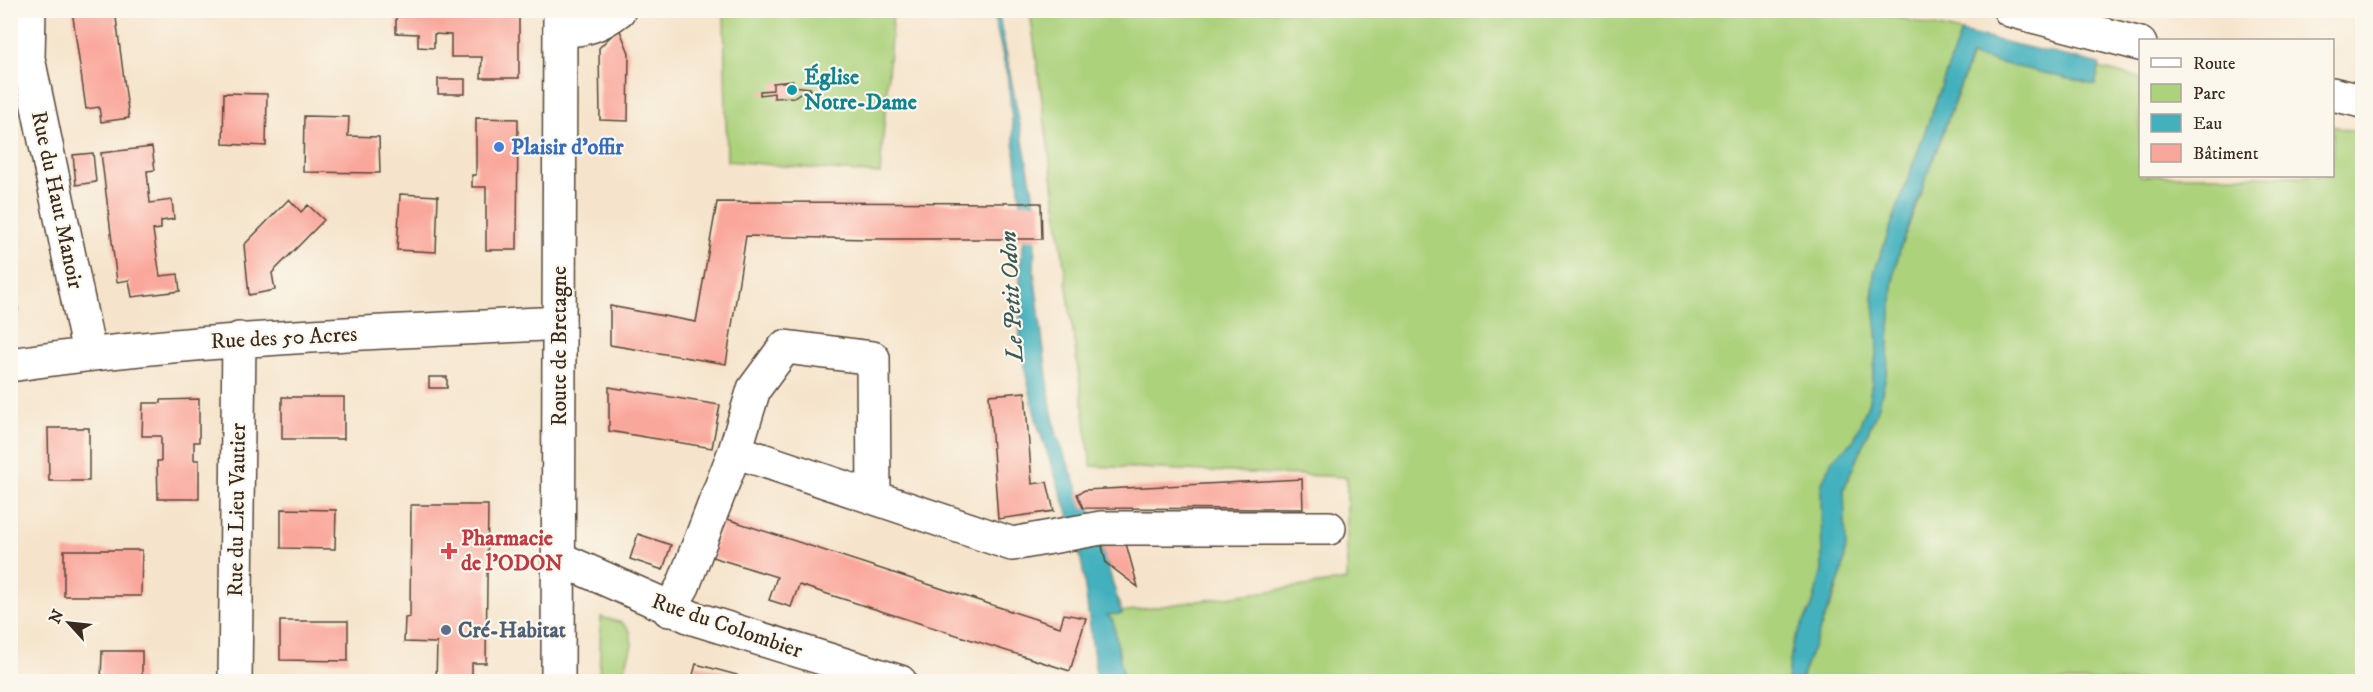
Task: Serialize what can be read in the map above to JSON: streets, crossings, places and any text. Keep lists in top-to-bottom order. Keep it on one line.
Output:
{"streets":{"street":["Rue du Haut Manoir","Rue des 50 Acres","Route de Bretagne","Rue du Lieu Vautier","Rue du Colombier"]},"crossings":[["Rue du Haut Manoir","Rue des 50 Acres"],["Rue des 50 Acres","Route de Bretagne"],["Rue des 50 Acres","Rue du Lieu Vautier"],["Route de Bretagne","Rue du Colombier"]],"water":["Le Petit Odon"],"places":{"other":["Église Notre-Dame","Plaisir d'offir","Cré-Habitat"],"health":["Pharmacie de l'ODON"]},"legend":["Route","Parc","Eau","Bâtiment"],"north":"top left"}
